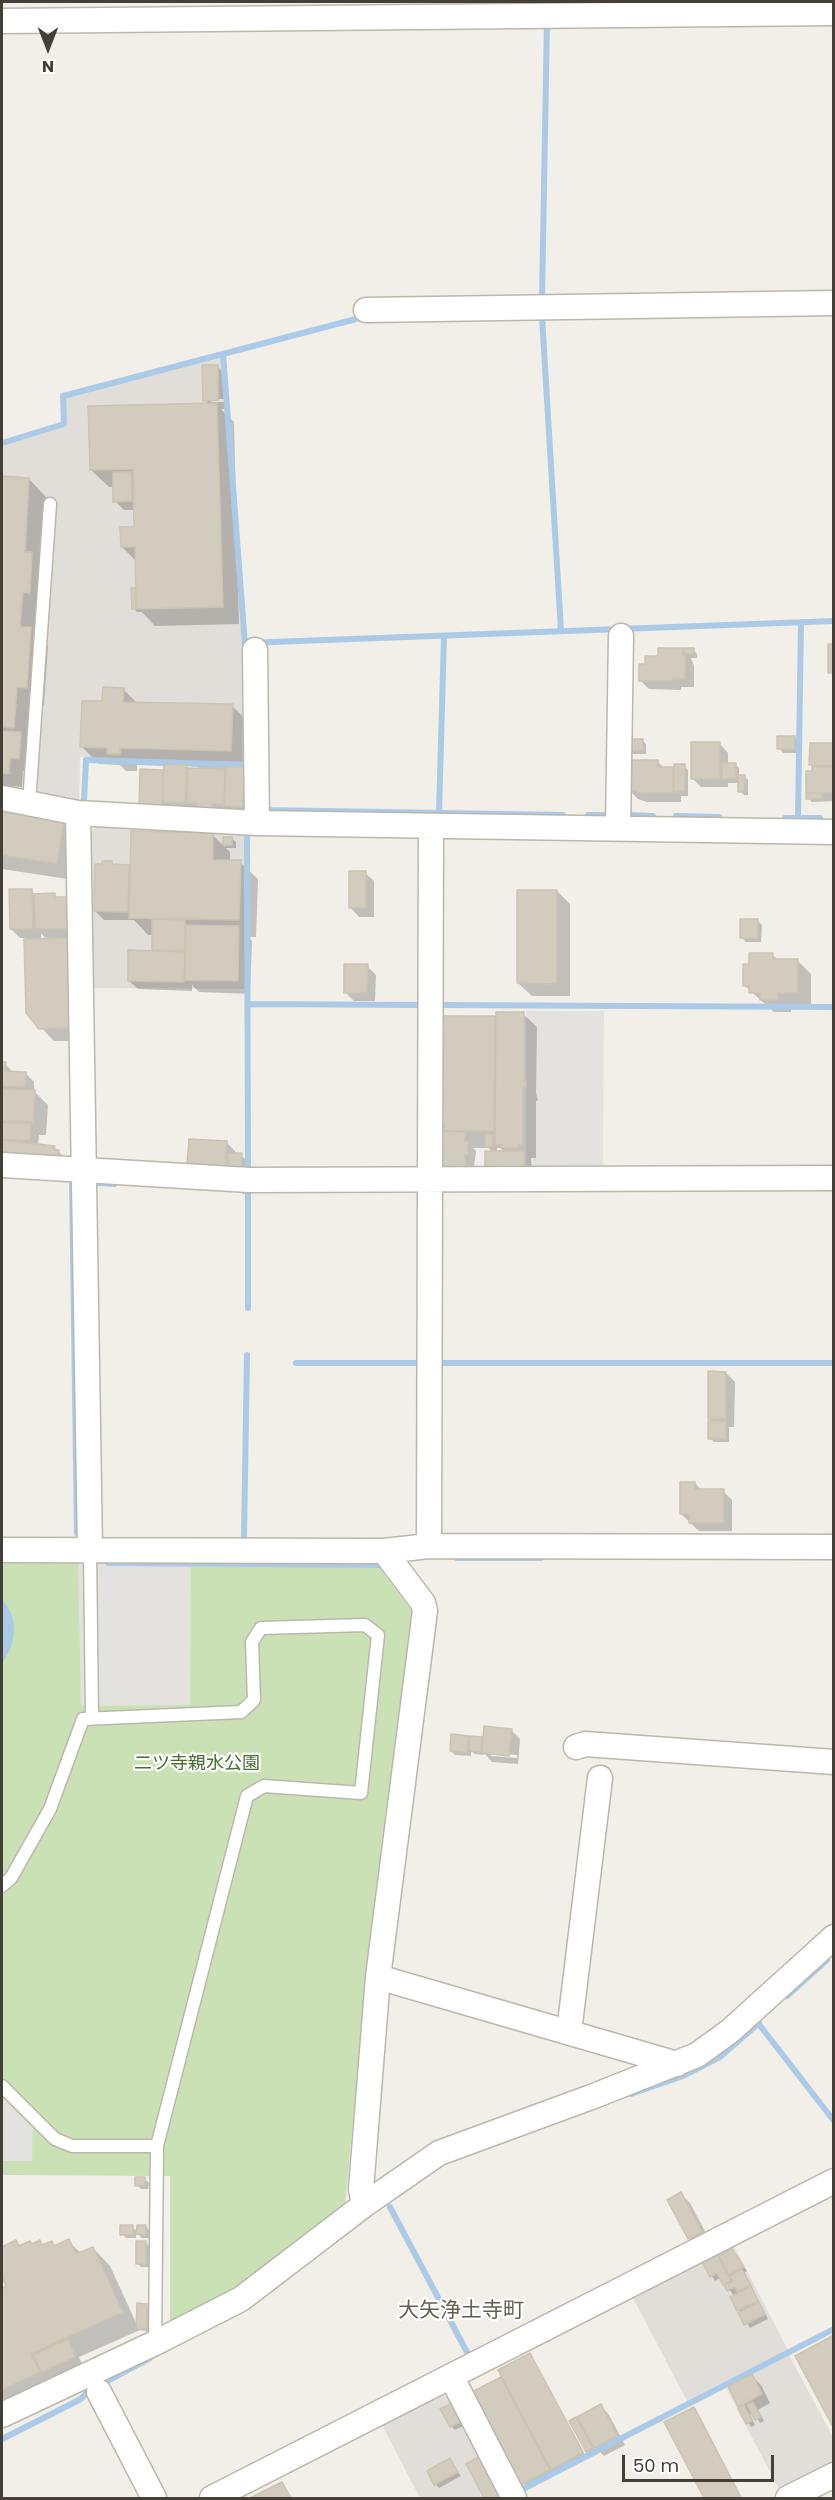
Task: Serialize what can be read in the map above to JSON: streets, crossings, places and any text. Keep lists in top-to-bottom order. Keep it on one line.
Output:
{"districts":["大矢浄土寺町"],"parks":["二ツ寺親水公園"],"scale_bar":"50 m","north":"bottom"}
